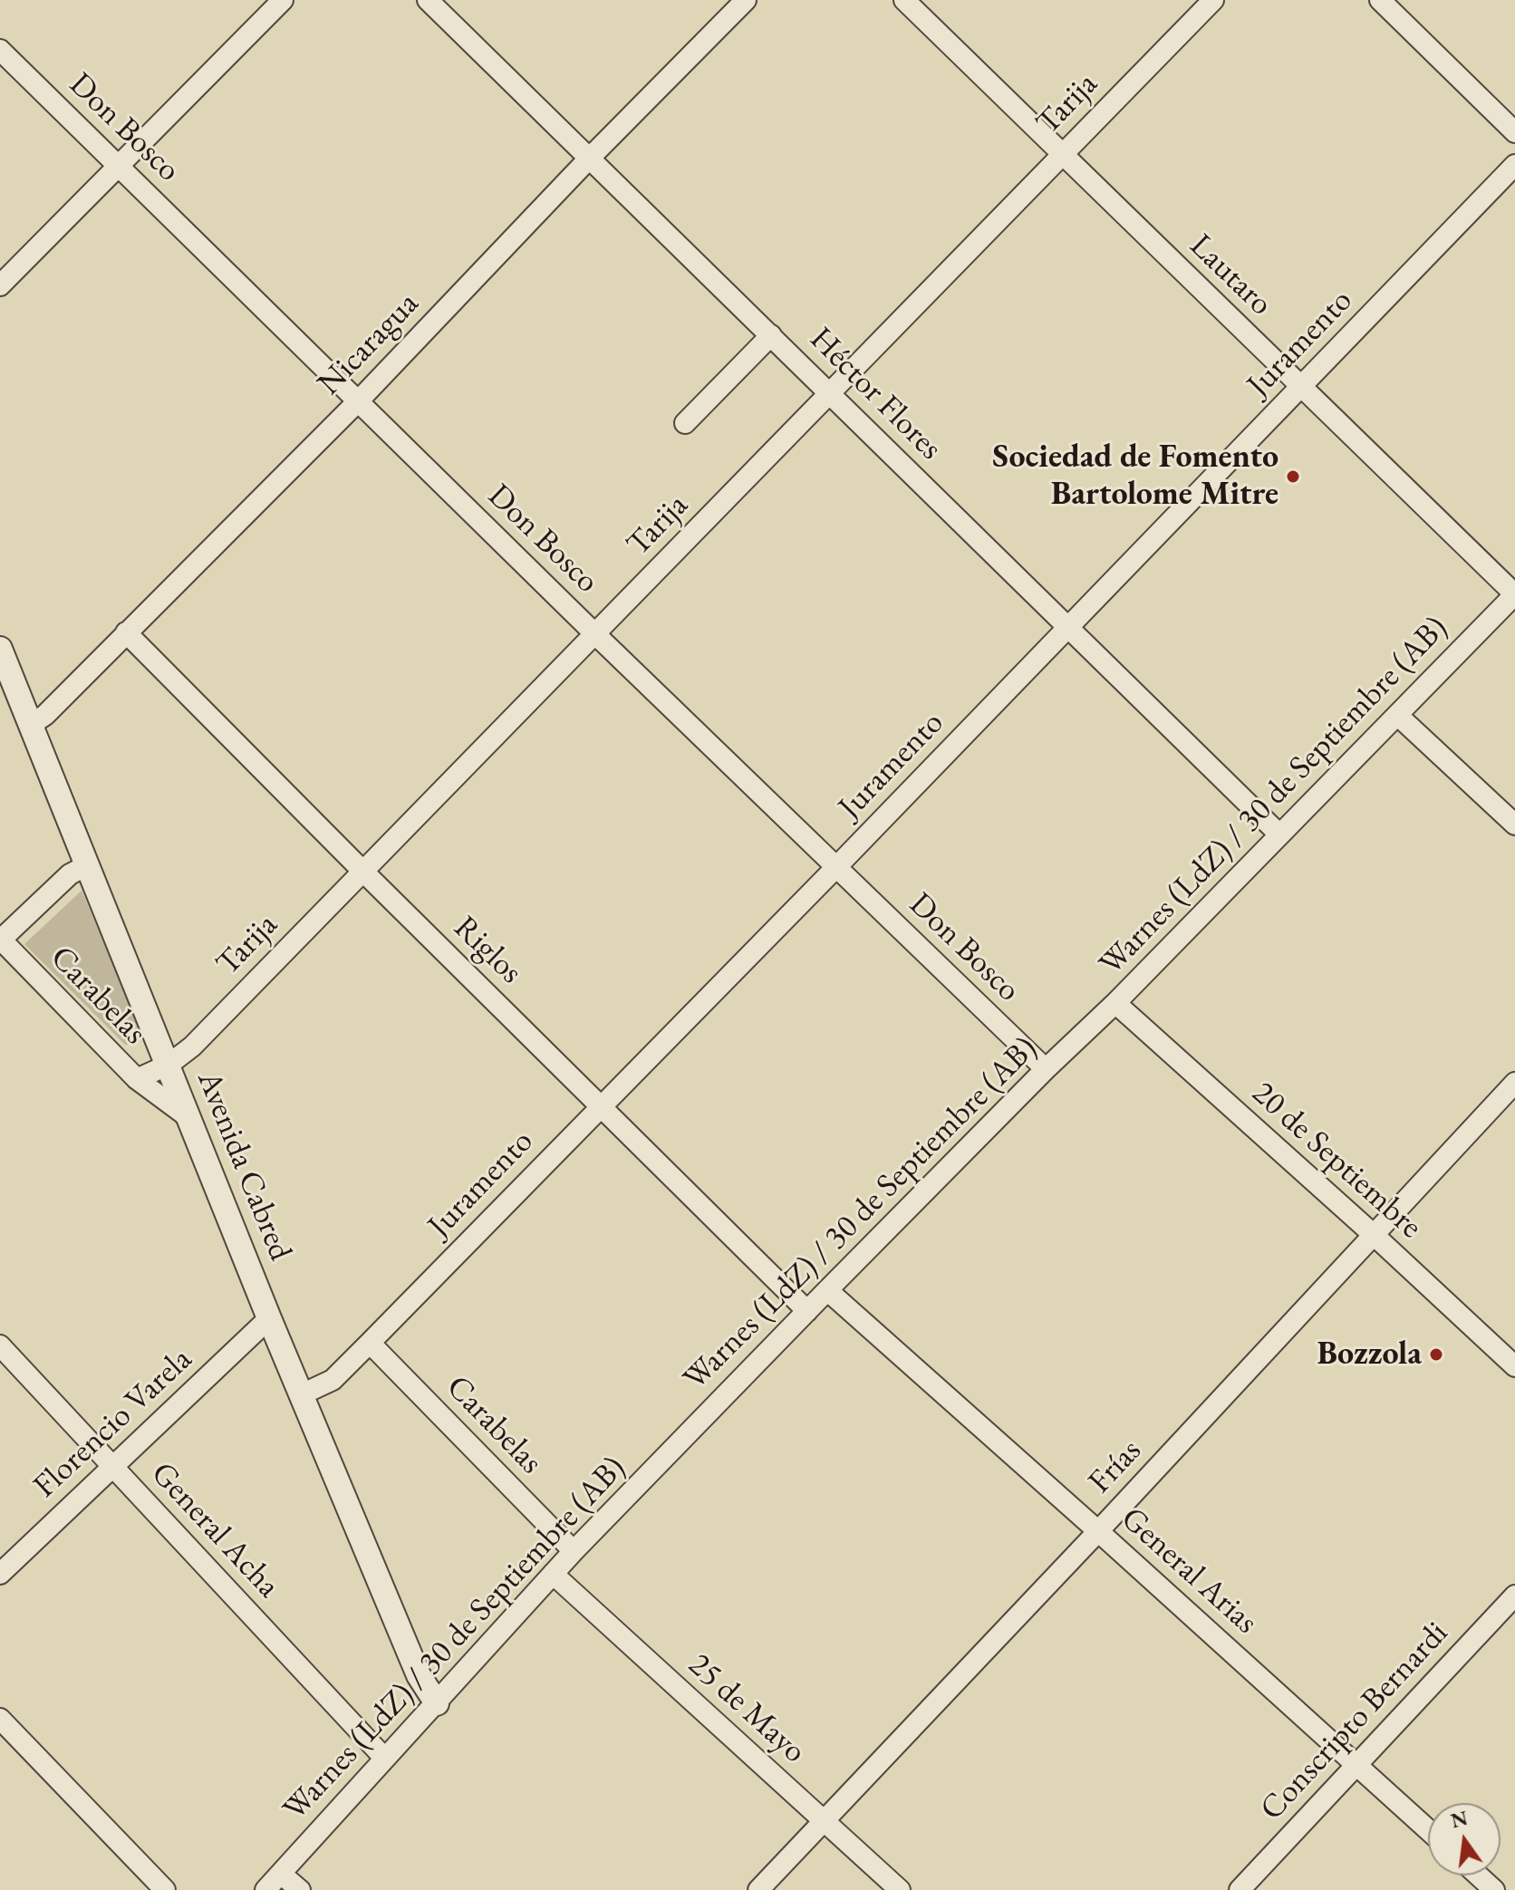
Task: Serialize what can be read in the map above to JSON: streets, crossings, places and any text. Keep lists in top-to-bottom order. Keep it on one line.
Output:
{"streets":{"street":["Tarija","Don Bosco","Lautaro","Juramento","Nicaragua","Héctor Flores","Warnes (LdZ) / 30 de Septiembre (AB)","Riglos","Carabelas","20 de Septiembre","Avenida Cabred","Florencio Varela","Frías","General Acha","General Arias","25 de Mayo","Conscripto Bernardi"]},"crossings":[["Tarija","Don Bosco"],["Tarija","Lautaro"],["Tarija","Héctor Flores"],["Tarija","Riglos"],["Tarija","Carabelas"],["Tarija","Avenida Cabred"],["Don Bosco","Juramento"],["Don Bosco","Nicaragua"],["Don Bosco","Warnes (LdZ) / 30 de Septiembre (AB)"],["Lautaro","Juramento"],["Lautaro","Warnes (LdZ) / 30 de Septiembre (AB)"],["Juramento","Héctor Flores"],["Juramento","Riglos"],["Juramento","Carabelas"],["Juramento","Avenida Cabred"],["Nicaragua","Héctor Flores"],["Nicaragua","Riglos"],["Nicaragua","Avenida Cabred"],["Héctor Flores","Warnes (LdZ) / 30 de Septiembre (AB)"],["Warnes (LdZ) / 30 de Septiembre (AB)","Riglos"],["Warnes (LdZ) / 30 de Septiembre (AB)","Carabelas"],["Warnes (LdZ) / 30 de Septiembre (AB)","20 de Septiembre"],["Warnes (LdZ) / 30 de Septiembre (AB)","Avenida Cabred"],["Warnes (LdZ) / 30 de Septiembre (AB)","General Acha"],["Warnes (LdZ) / 30 de Septiembre (AB)","General Arias"],["Warnes (LdZ) / 30 de Septiembre (AB)","25 de Mayo"],["Carabelas","Avenida Cabred"],["20 de Septiembre","Frías"],["Avenida Cabred","Florencio Varela"],["Florencio Varela","General Acha"],["Frías","General Arias"],["Frías","25 de Mayo"],["General Arias","Conscripto Bernardi"]],"places":["Sociedad de Fomento Bartolome Mitre","Bozzola"],"north":"top"}
